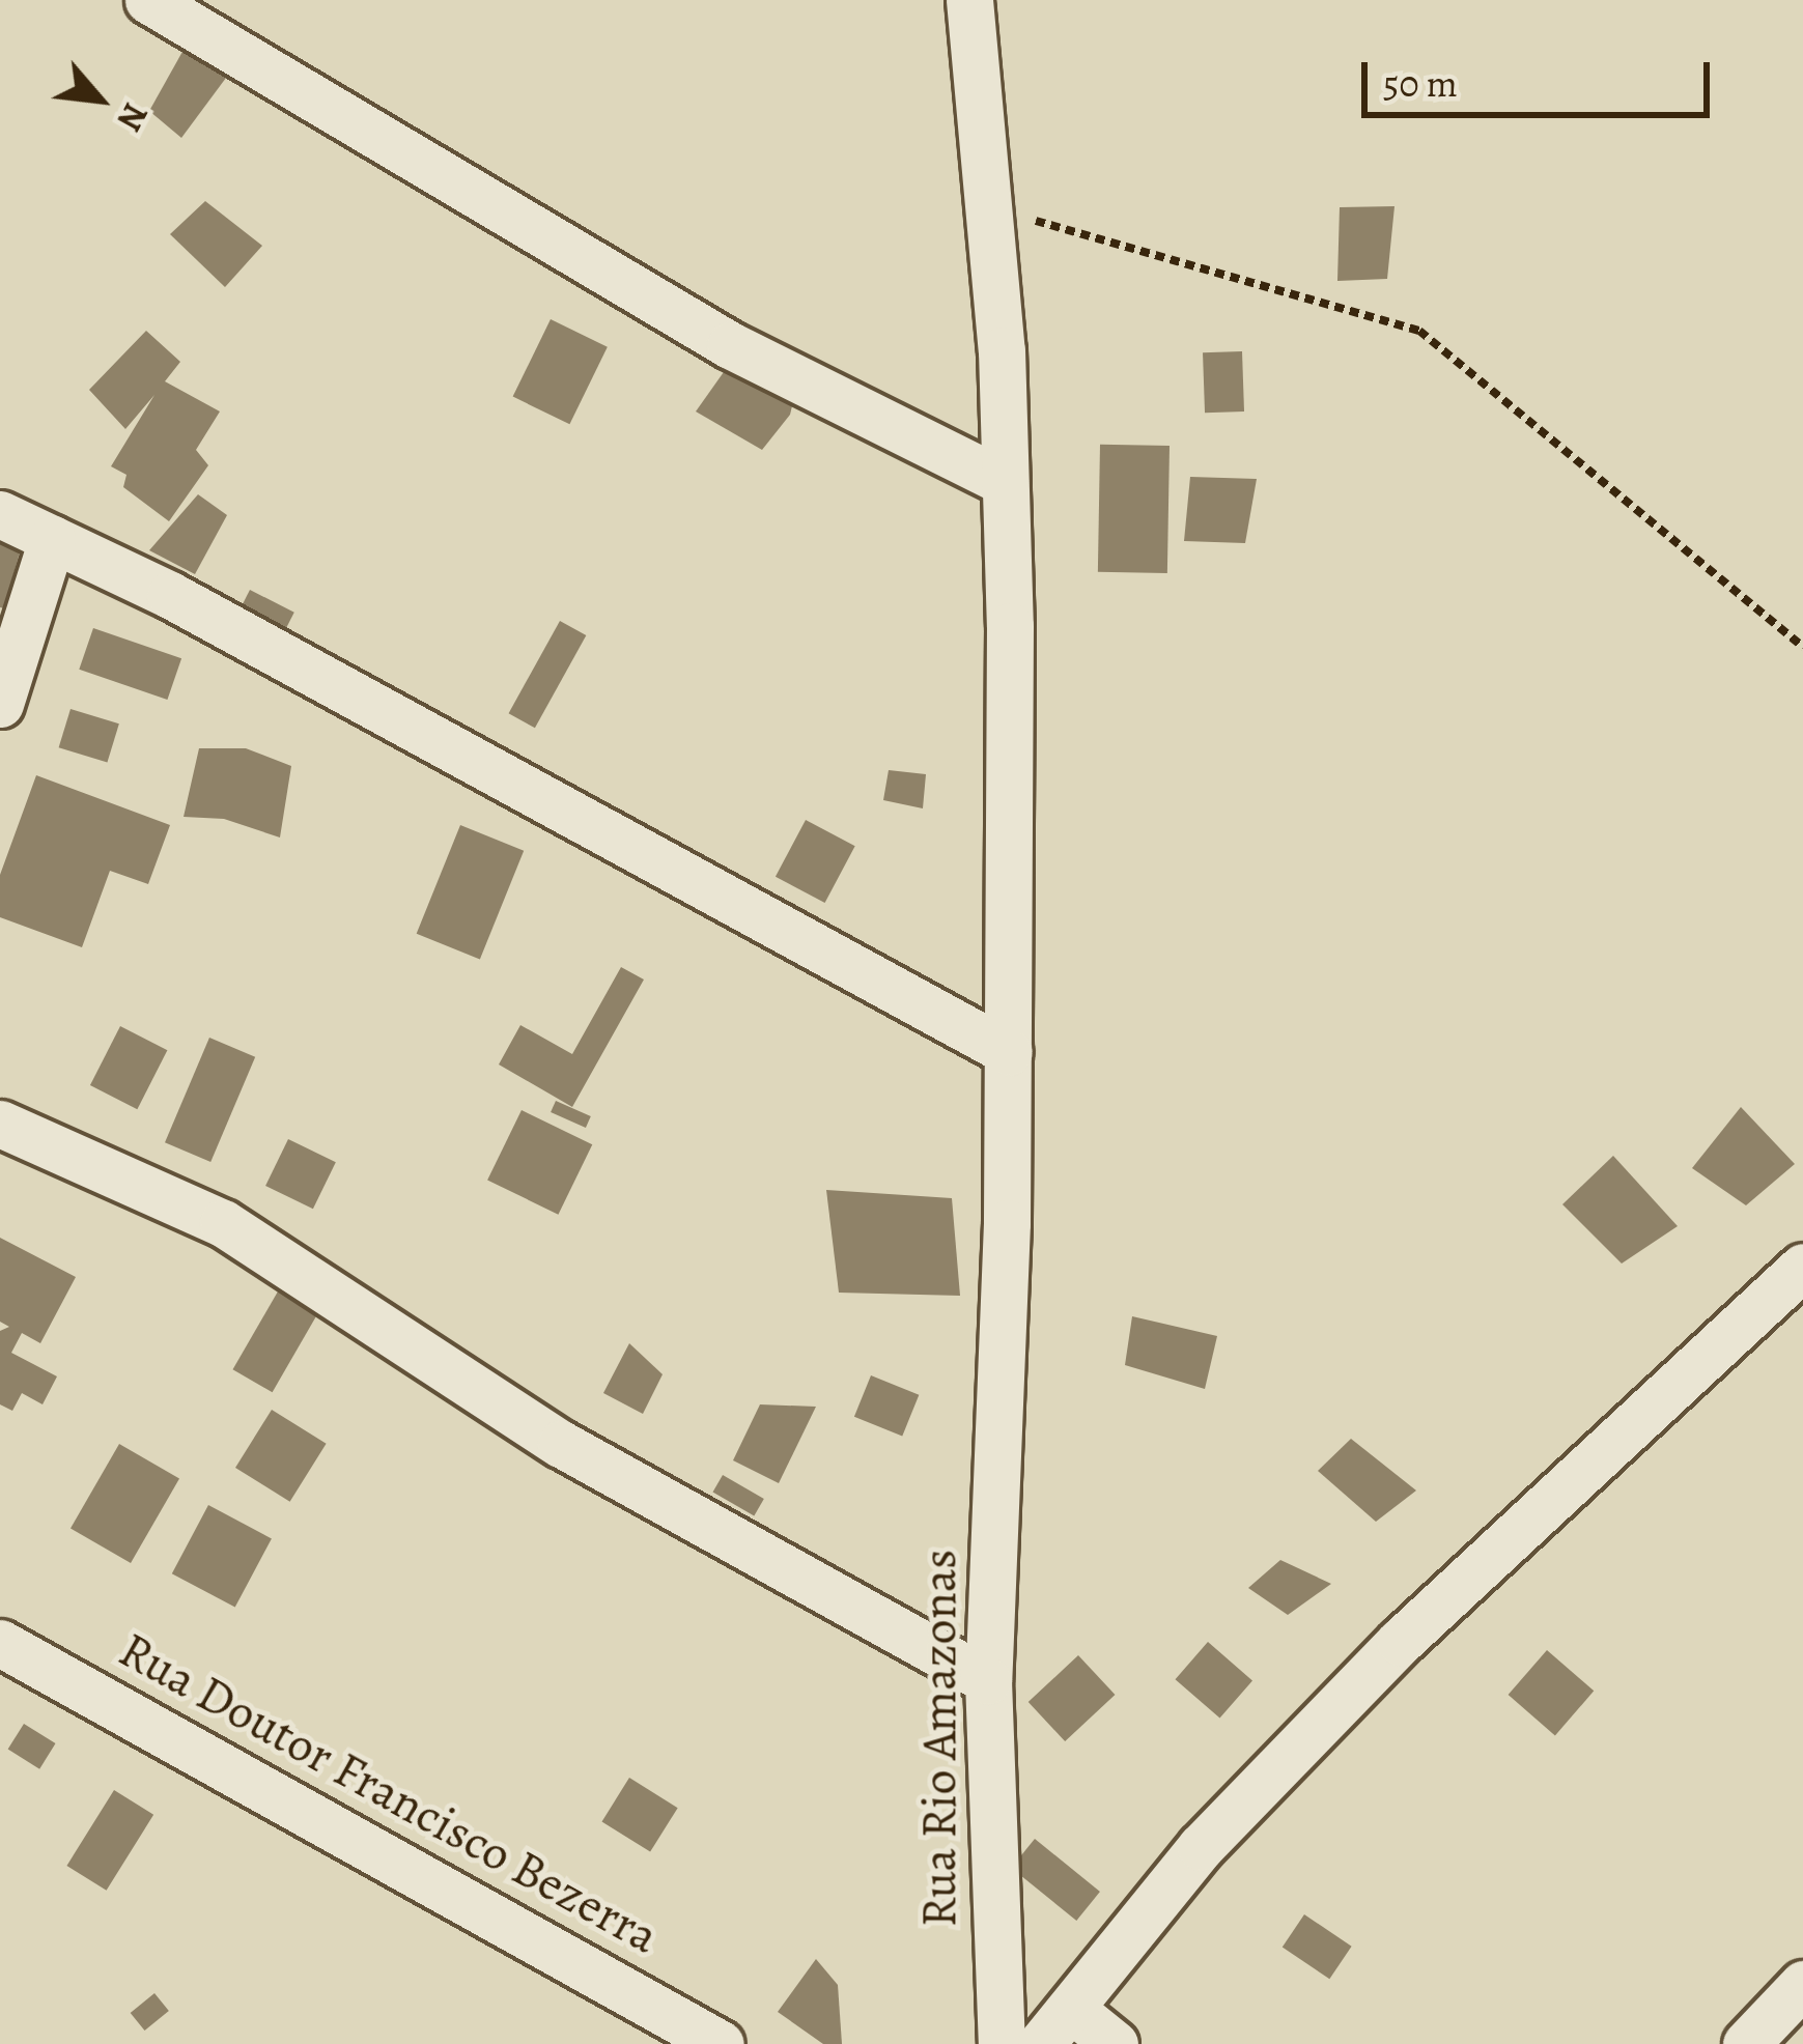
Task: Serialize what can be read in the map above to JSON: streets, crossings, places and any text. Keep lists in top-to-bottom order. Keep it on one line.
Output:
{"streets":{"street":["Rua Rio Amazonas","Rua Doutor Francisco Bezerra"]},"scale_bar":"50 m","north":"bottom right"}
